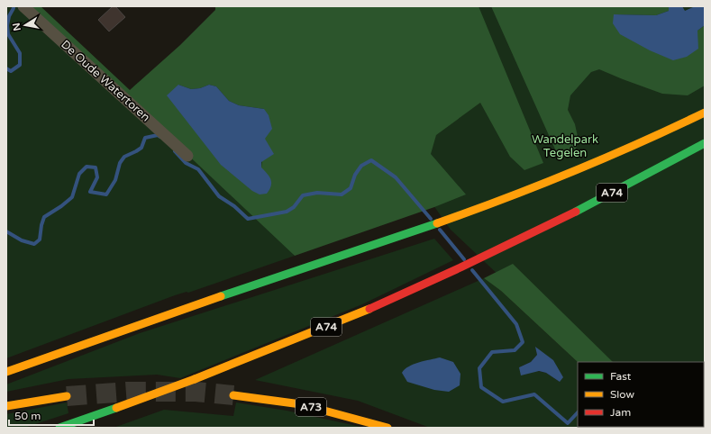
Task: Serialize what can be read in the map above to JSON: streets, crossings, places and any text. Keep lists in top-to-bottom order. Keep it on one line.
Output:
{"streets":{"highway":["A74","A73"],"street":["De Oude Watertoren"]},"parks":["Wandelpark Tegelen"],"legend":["Fast","Slow","Jam"],"scale_bar":"50 m","north":"left"}
